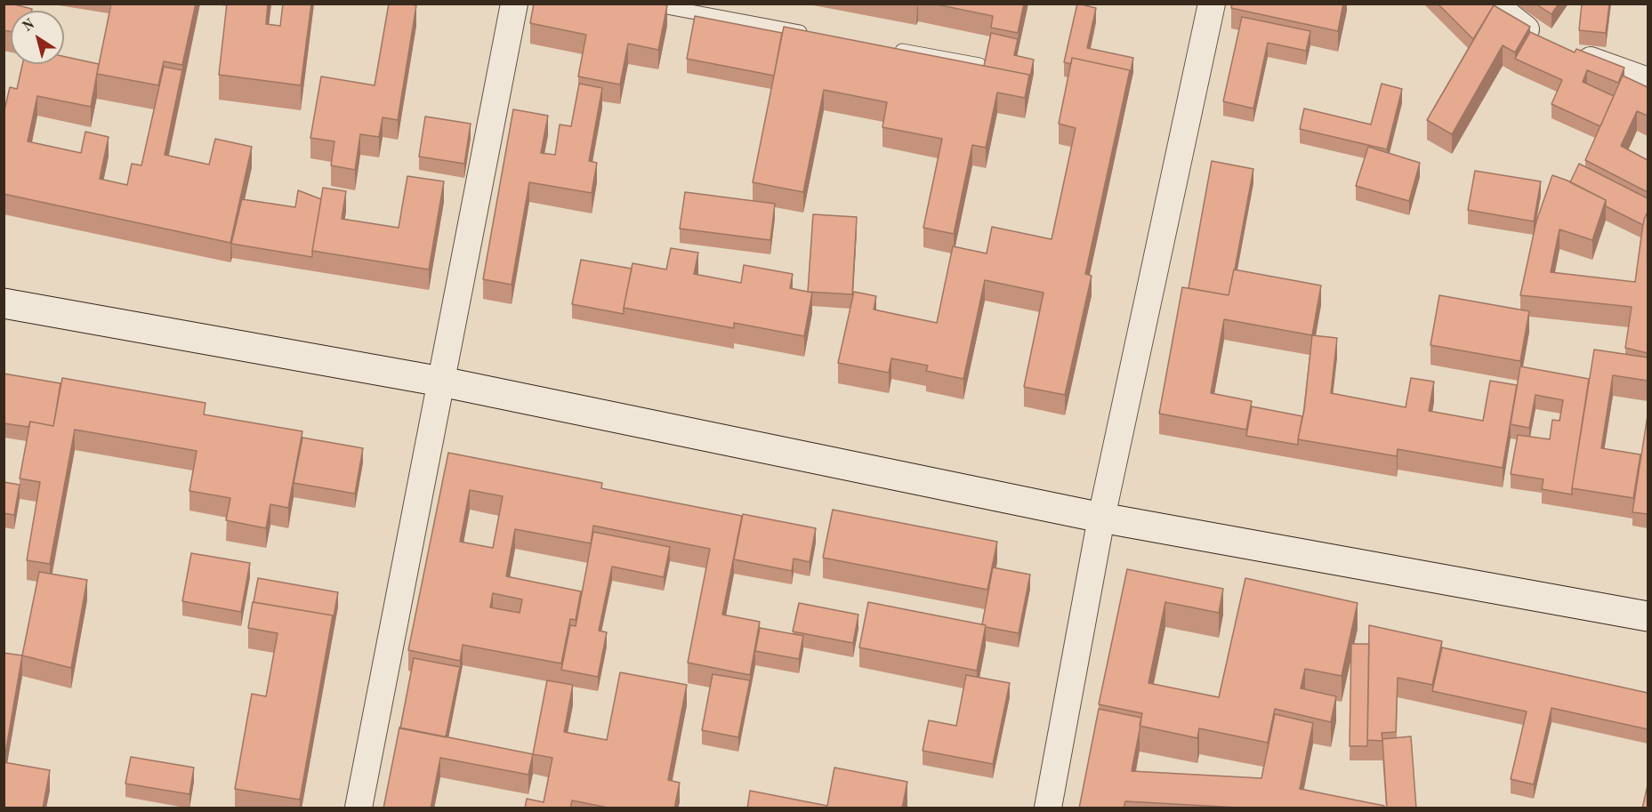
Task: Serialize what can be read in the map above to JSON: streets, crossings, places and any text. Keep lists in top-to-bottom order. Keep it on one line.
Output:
{"north":"top left"}
